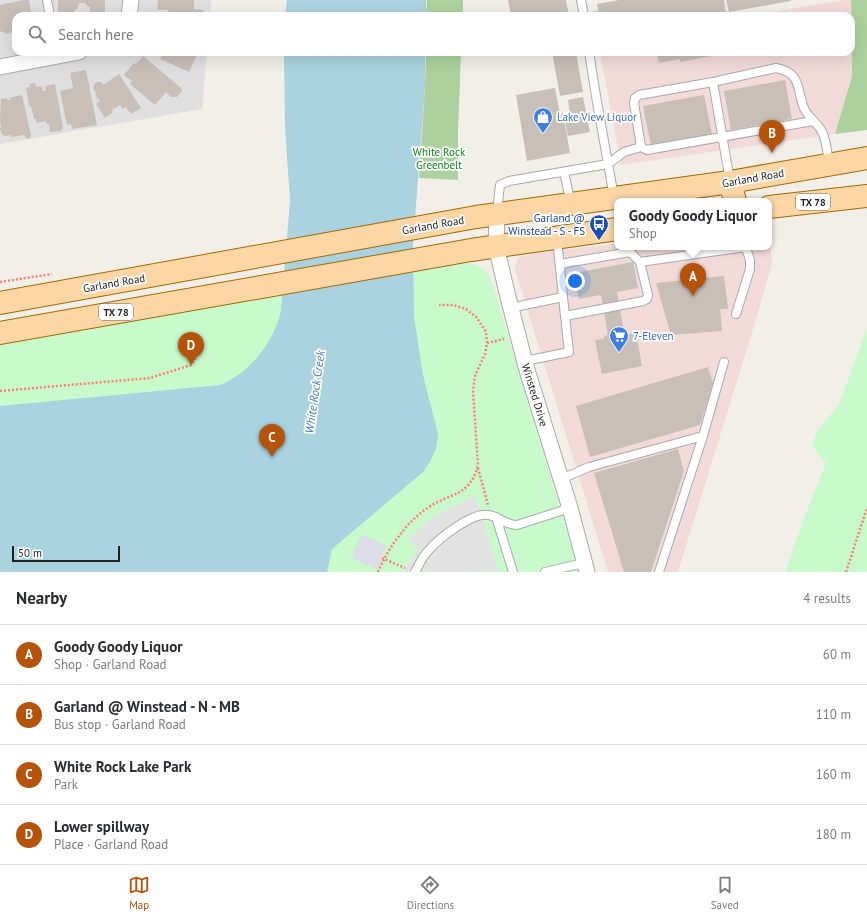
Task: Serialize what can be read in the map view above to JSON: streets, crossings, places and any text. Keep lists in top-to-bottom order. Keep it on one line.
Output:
{"streets":{"main road":["Garland Road","TX 78"],"street":["Winsted Drive"]},"crossings":[["Garland Road","Winsted Drive"],["TX 78","Winsted Drive"]],"water":["White Rock Creek"],"parks":["White Rock Greenbelt"],"places":{"shop":["Lake View Liquor"],"bus stop":["Garland @ Winstead - S - FS"],"supermarket":["7-Eleven"]},"scale_bar":"50 m","page":{"search":"Search here","pins":["B","A","D","C"],"popup":["Goody Goody Liquor","Shop"],"scale":"50 m","heading":["Nearby","4 results"],"list":[{"mark":"A","name":"Goody Goody Liquor","note":"Shop · Garland Road","value":"60 m"},{"mark":"B","name":"Garland @ Winstead - N - MB","note":"Bus stop · Garland Road","value":"110 m"},{"mark":"C","name":"White Rock Lake Park","note":"Park","value":"160 m"},{"mark":"D","name":"Lower spillway","note":"Place · Garland Road","value":"180 m"}],"nav":["Map","Directions","Saved"]}}
